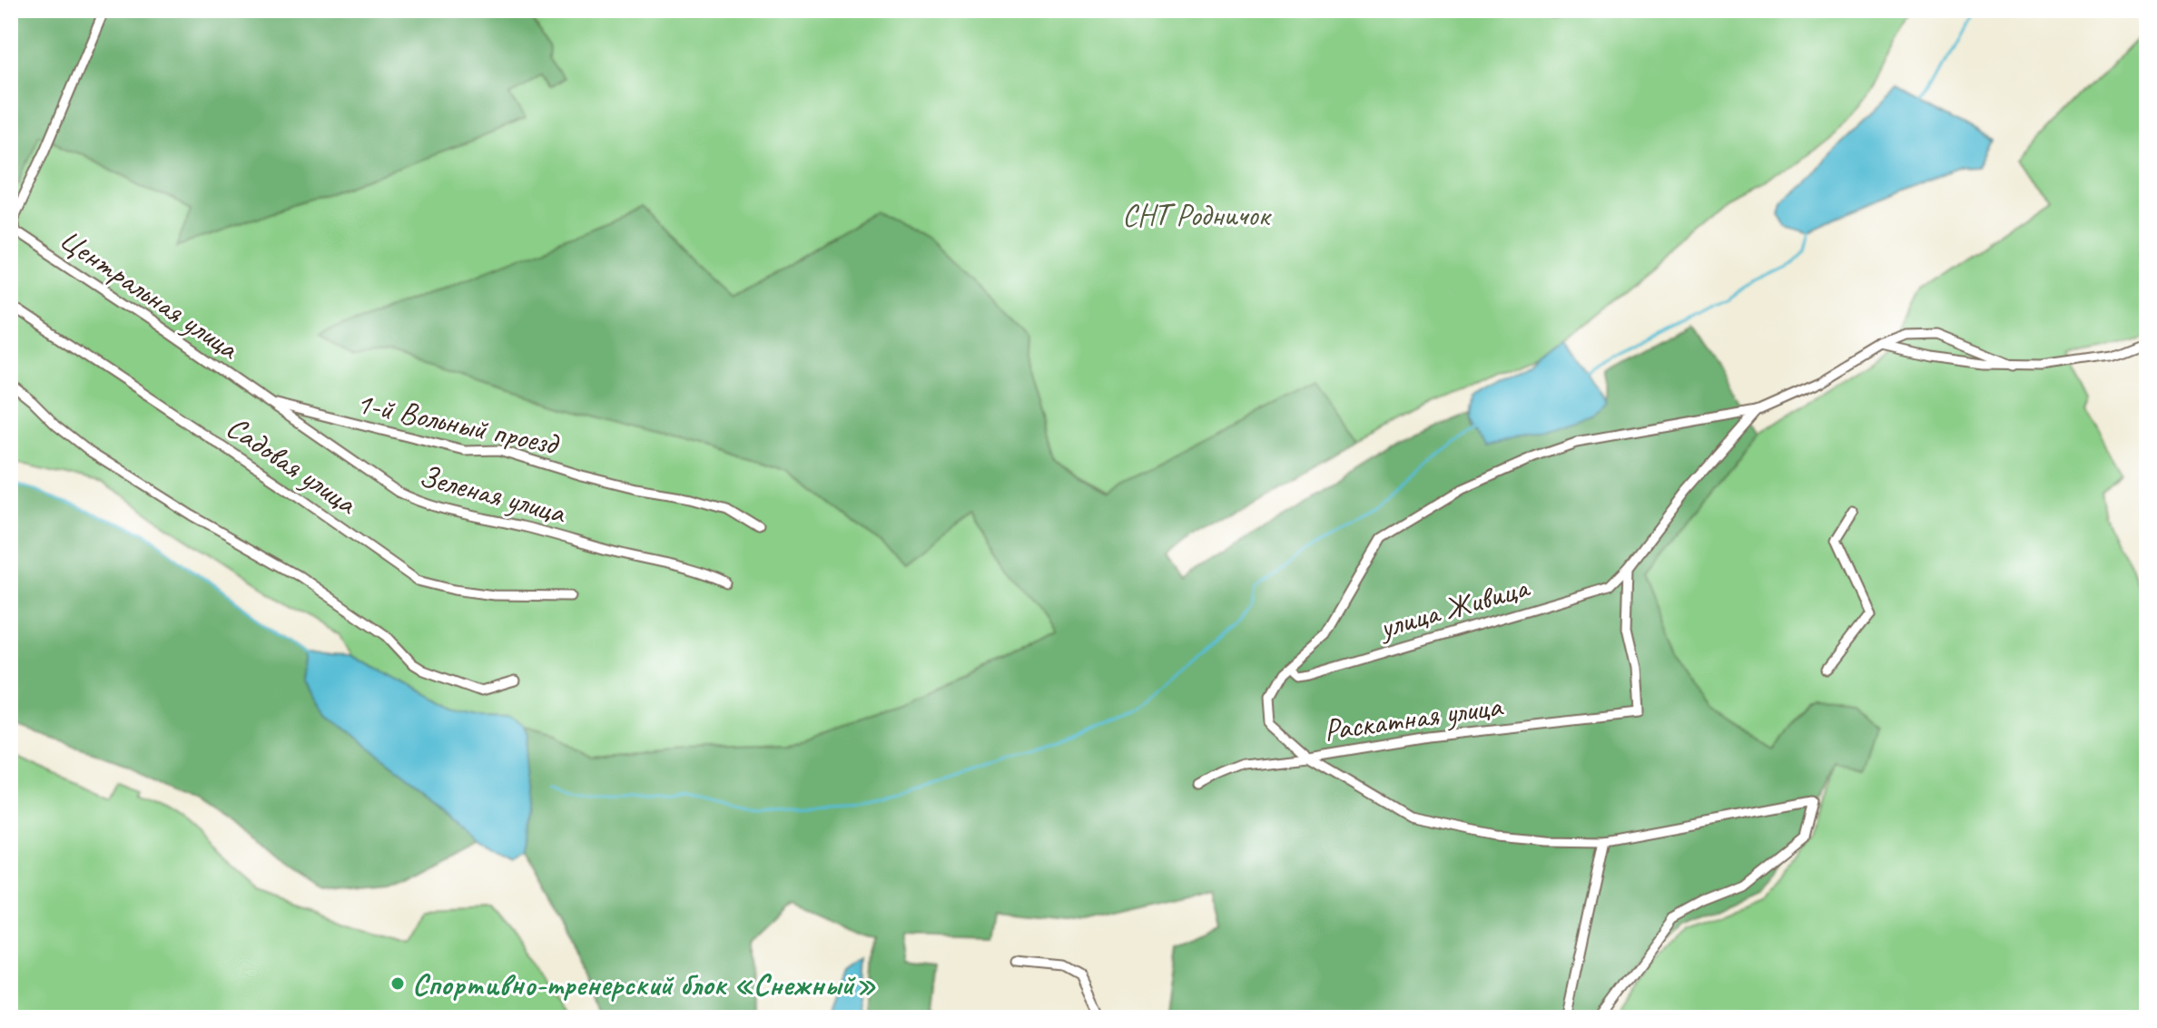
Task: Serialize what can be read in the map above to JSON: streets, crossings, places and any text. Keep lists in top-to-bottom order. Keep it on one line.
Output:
{"streets":{"street":["Центральная улица","1-й Вольный проезд","Садовая улица","Зеленая улица","улица Живица","Раскатная улица"]},"crossings":[["Центральная улица","1-й Вольный проезд"],["Центральная улица","Зеленая улица"],["1-й Вольный проезд","Зеленая улица"],["улица Живица","Раскатная улица"]],"parks":["СНТ Родничок"],"places":["Спортивно-тренерский блок «Снежный»"]}
